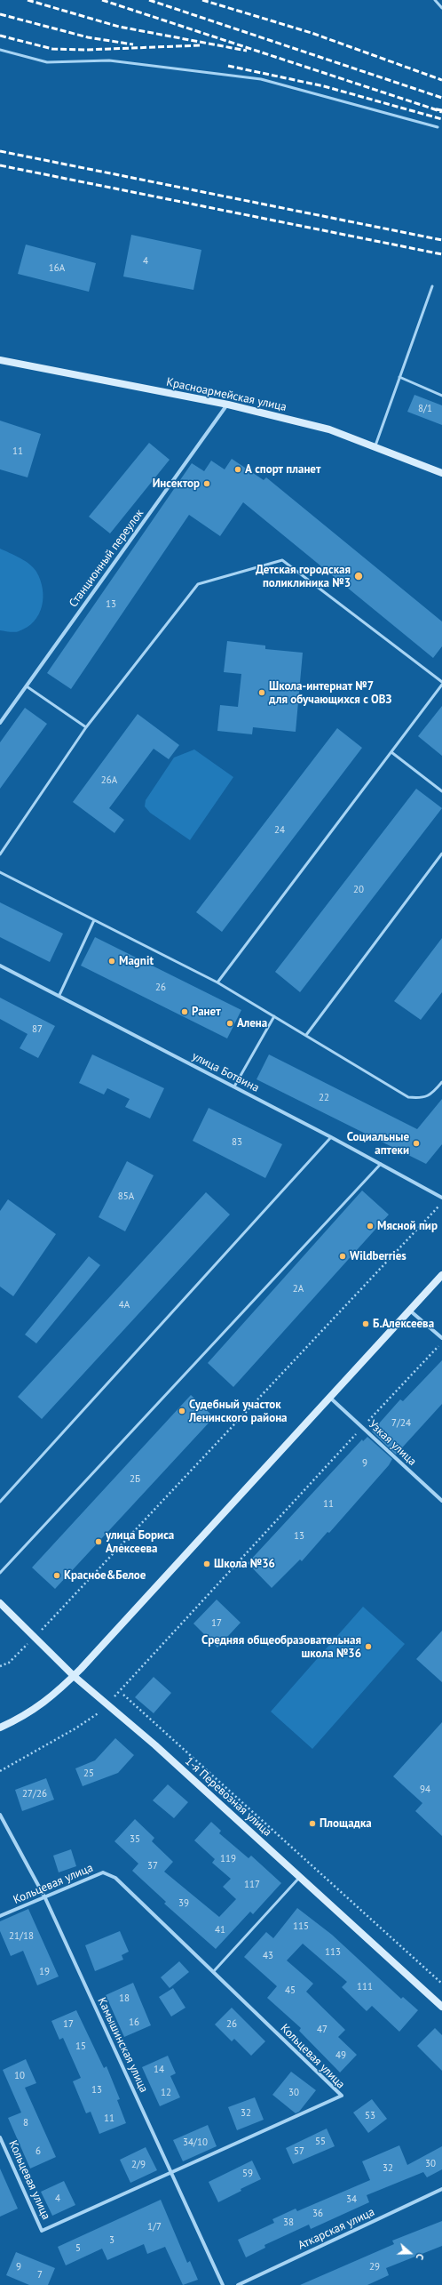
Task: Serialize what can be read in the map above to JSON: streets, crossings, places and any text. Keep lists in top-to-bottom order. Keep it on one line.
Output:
{"streets":{"main road":["Красноармейская улица","1-я Перевозная улица"],"street":["Станционный переулок","улица Ботвина","Узкая улица","Кольцевая улица","Камышинская улица","Аткарская улица"]},"crossings":[["Красноармейская улица","Станционный переулок"],["Кольцевая улица","Камышинская улица"]],"places":["А спорт планет","Инсектор","Детская городская поликлиника №3","Школа-интернат №7 для обучающихся с ОВЗ","Magnit","Ранет","Алена","Социальные аптеки","Мясной пир","Wildberries","Б.Алексеева","Судебный участок Ленинского района","улица Бориса Алексеева","Школа №36","Красное&Белое","Средняя общеобразовательная школа №36","Площадка"],"house_numbers":["4","16А","8/1","11","13","26А","24","20","26","87","22","83","85А","2А","4А","7/24","9","2Б","11","13","17","25","94","27/26","35","119","37","117","39","115","41","21/18","113","43","19","111","45","18","16","17","26","47","15","49","14","10","13","12","30","32","53","11","8","55","34/10","6","57","30","2/9","32","59","4","34","36","38","1/7","3","5","9","29","7"],"north":"right"}
